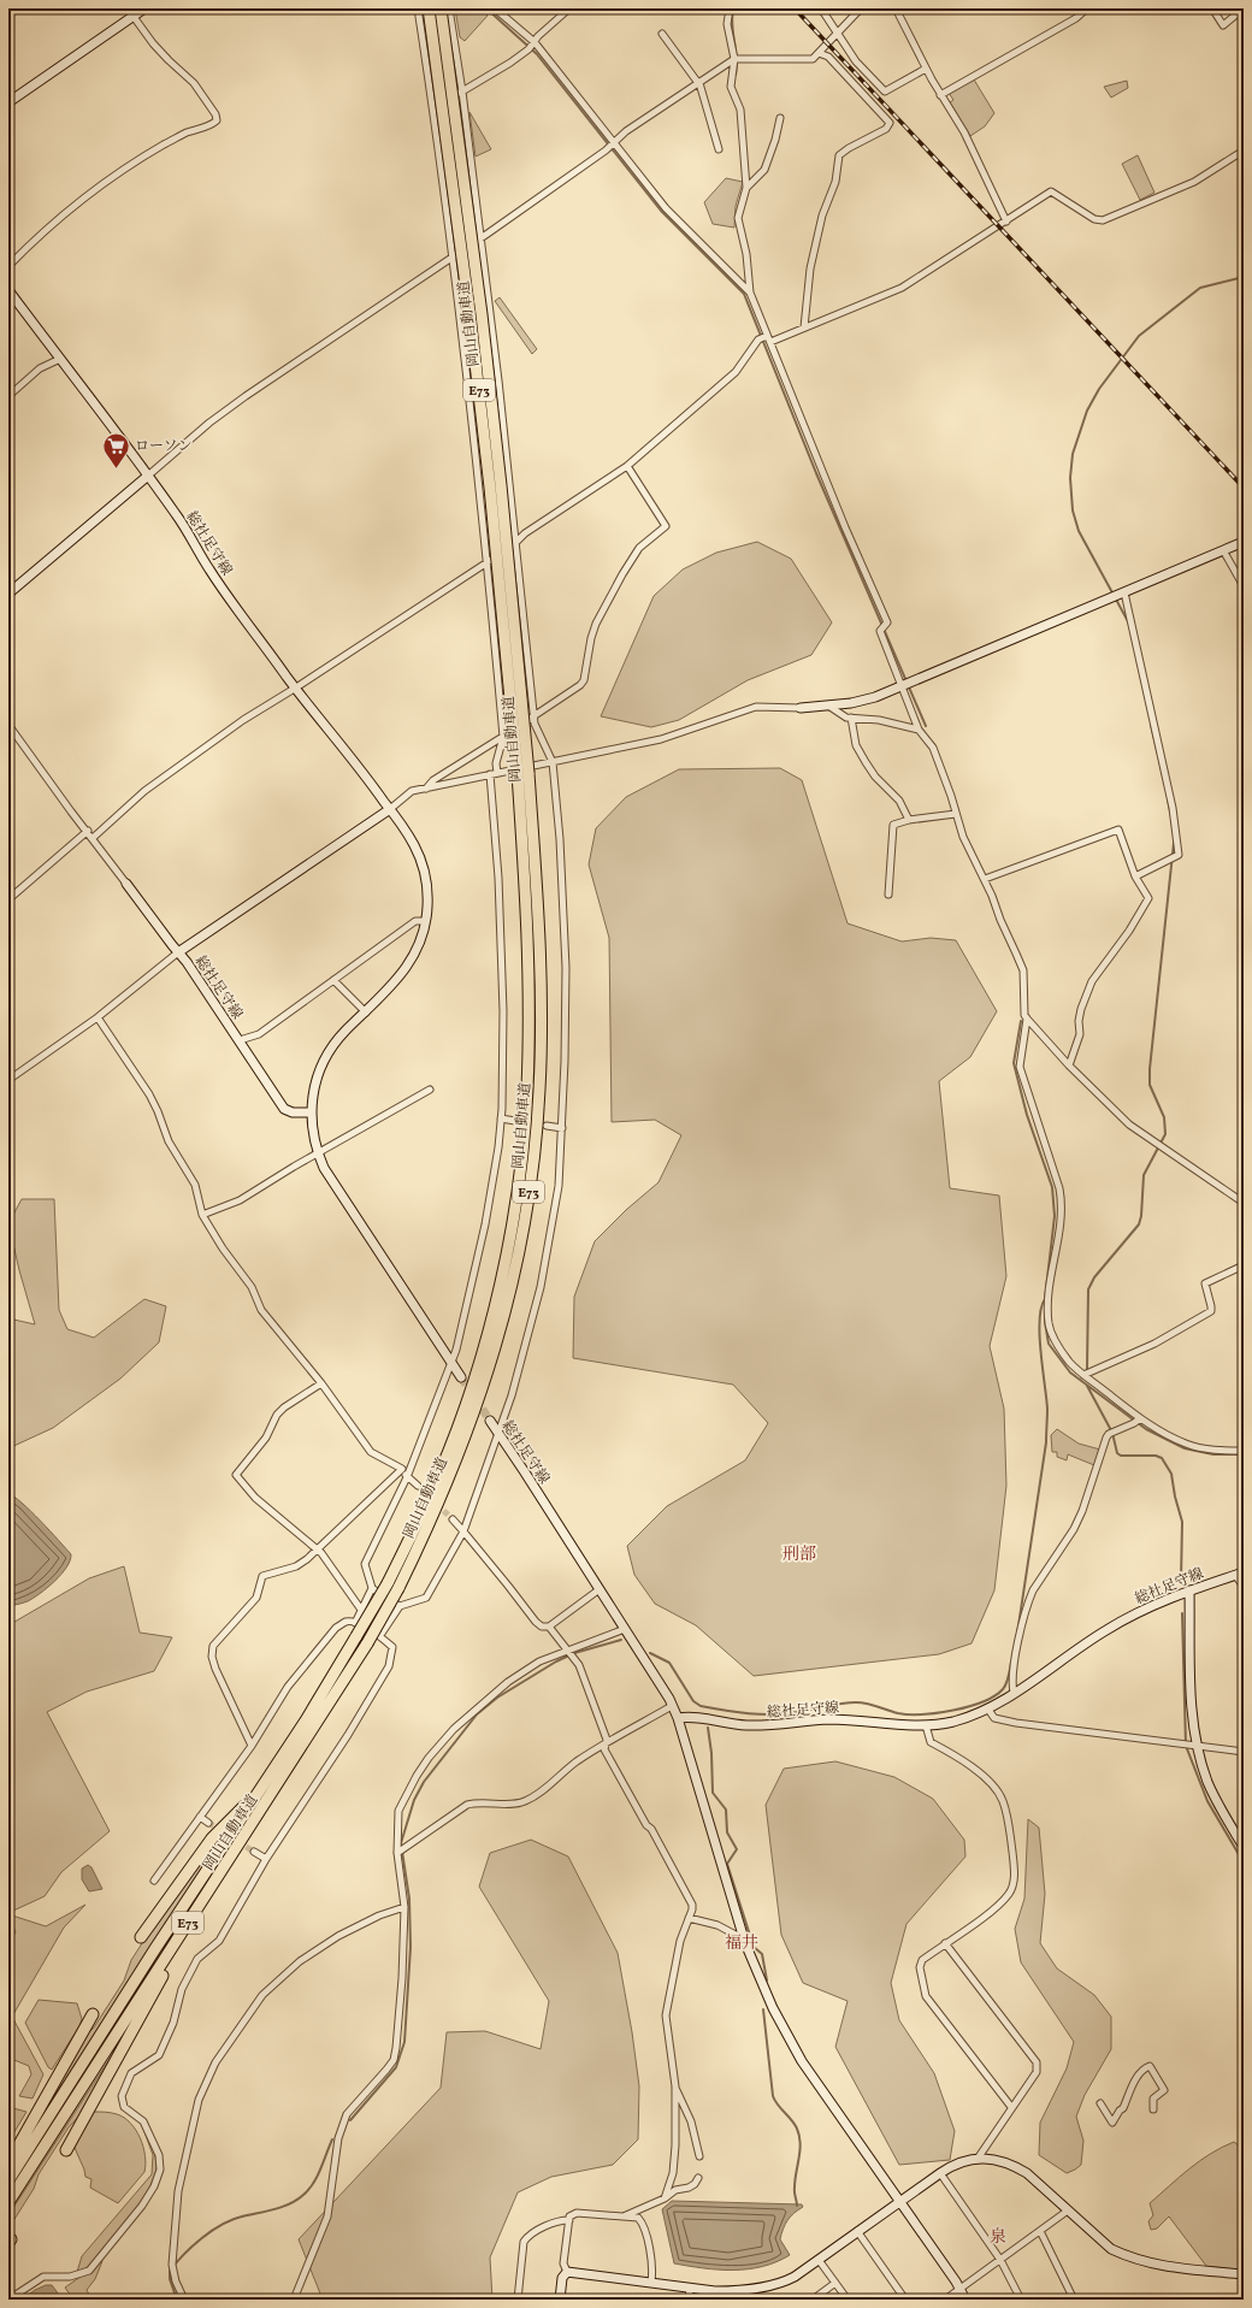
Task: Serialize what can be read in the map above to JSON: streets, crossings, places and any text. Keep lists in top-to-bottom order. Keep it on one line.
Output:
{"streets":{"highway":["岡山自動車道","E73"],"main road":["総社足守線"]},"districts":["刑部","福井","泉"],"places":{"supermarket":["ローソン"]}}
